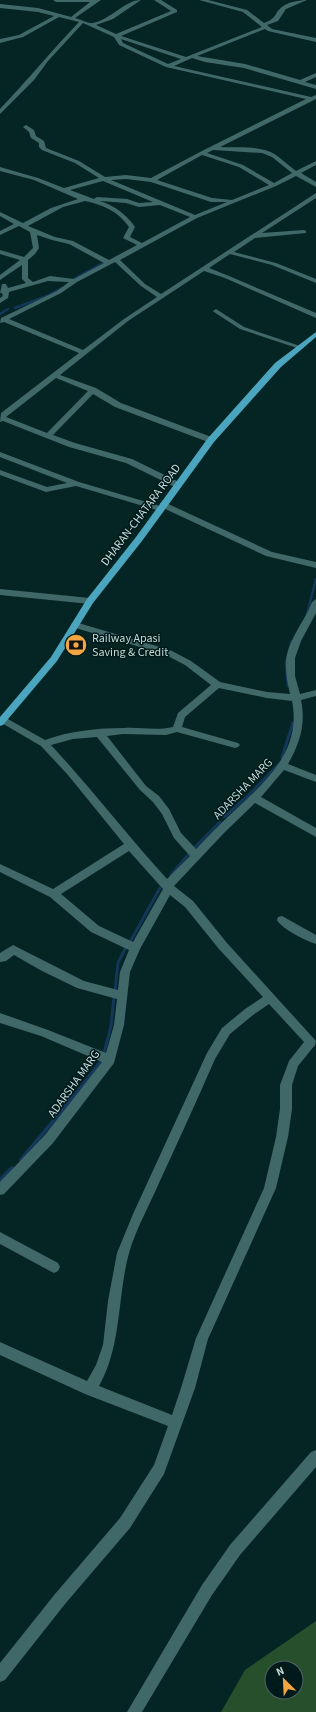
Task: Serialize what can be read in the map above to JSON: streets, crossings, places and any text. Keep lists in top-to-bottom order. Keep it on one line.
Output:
{"streets":{"main road":["DHARAN-CHATARA ROAD"],"street":["ADARSHA MARG"]},"places":{"bank":["Railway Apasi Saving & Credit"]},"north":"top left"}
